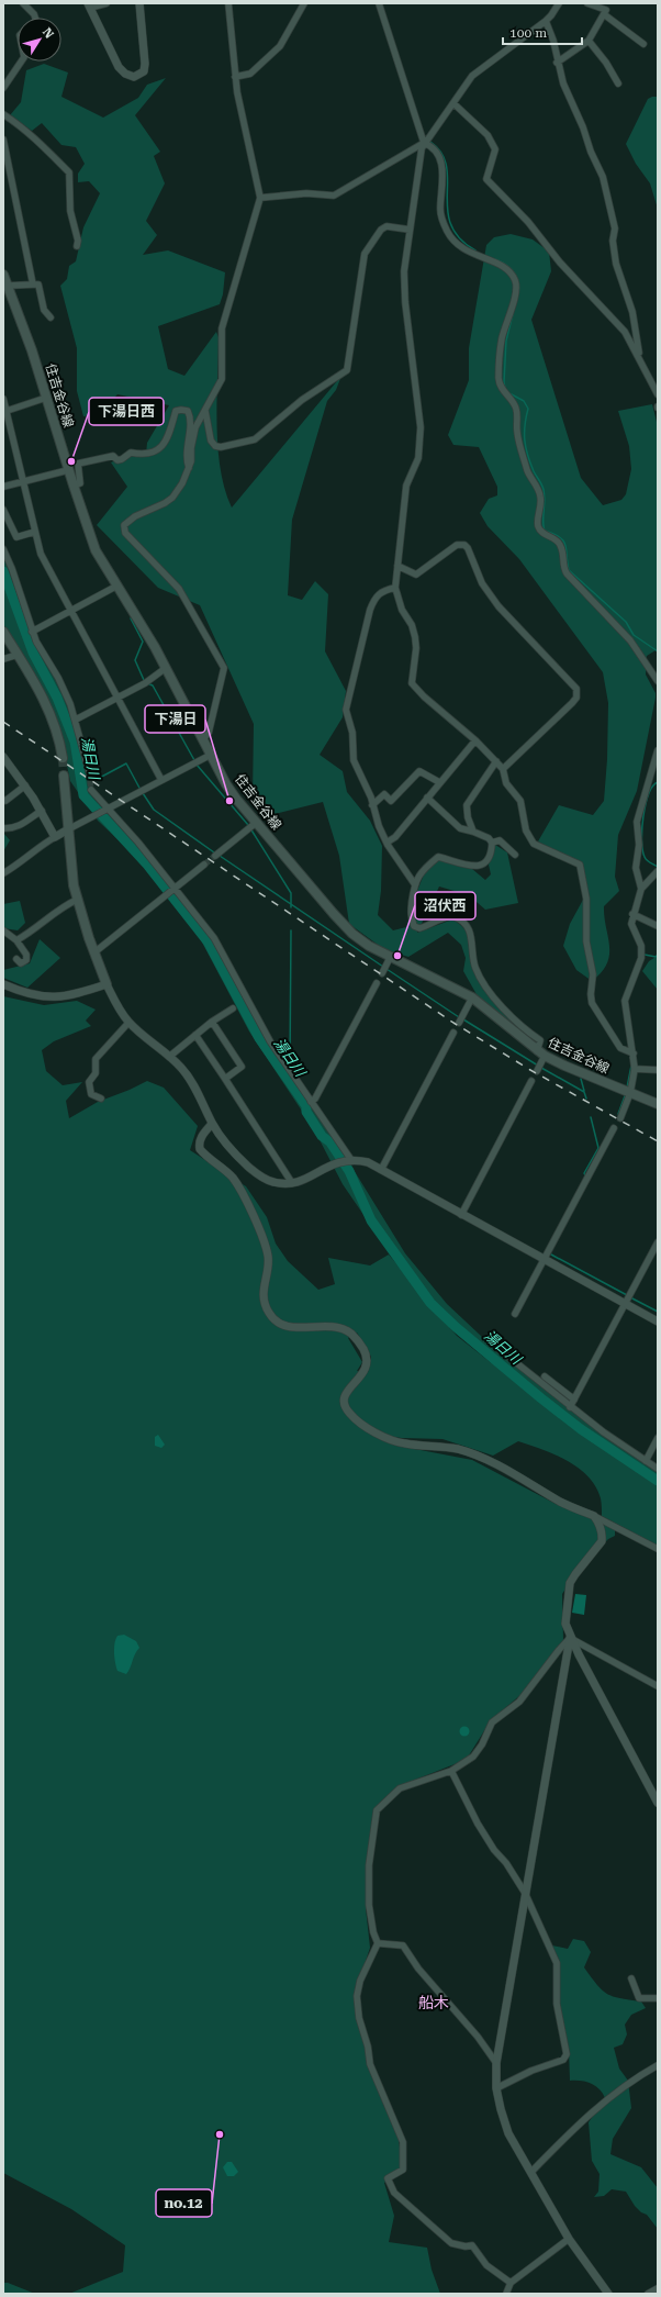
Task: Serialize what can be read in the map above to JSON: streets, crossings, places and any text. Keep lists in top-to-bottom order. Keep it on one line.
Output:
{"streets":{"main road":["住吉金谷線"]},"districts":["船木"],"water":["湯日川"],"places":["下湯日西","下湯日","沼伏西","no.12"],"scale_bar":"100 m","north":"top right"}
